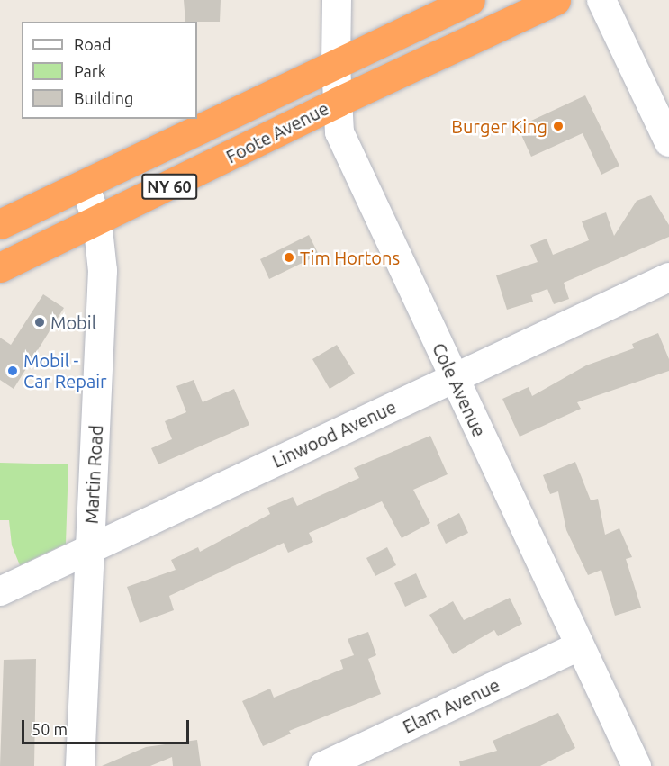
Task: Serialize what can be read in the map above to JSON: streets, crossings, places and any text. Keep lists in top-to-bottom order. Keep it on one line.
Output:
{"streets":{"highway":["Foote Avenue","NY 60"],"street":["Cole Avenue","Linwood Avenue","Martin Road","Elam Avenue"]},"crossings":[["Foote Avenue","Cole Avenue"],["Foote Avenue","Martin Road"],["Cole Avenue","Linwood Avenue"],["Cole Avenue","Elam Avenue"],["Linwood Avenue","Martin Road"]],"places":["Burger King","Tim Hortons","Mobil","Mobil - Car Repair"],"legend":["Road","Park","Building"],"scale_bar":"50 m"}
